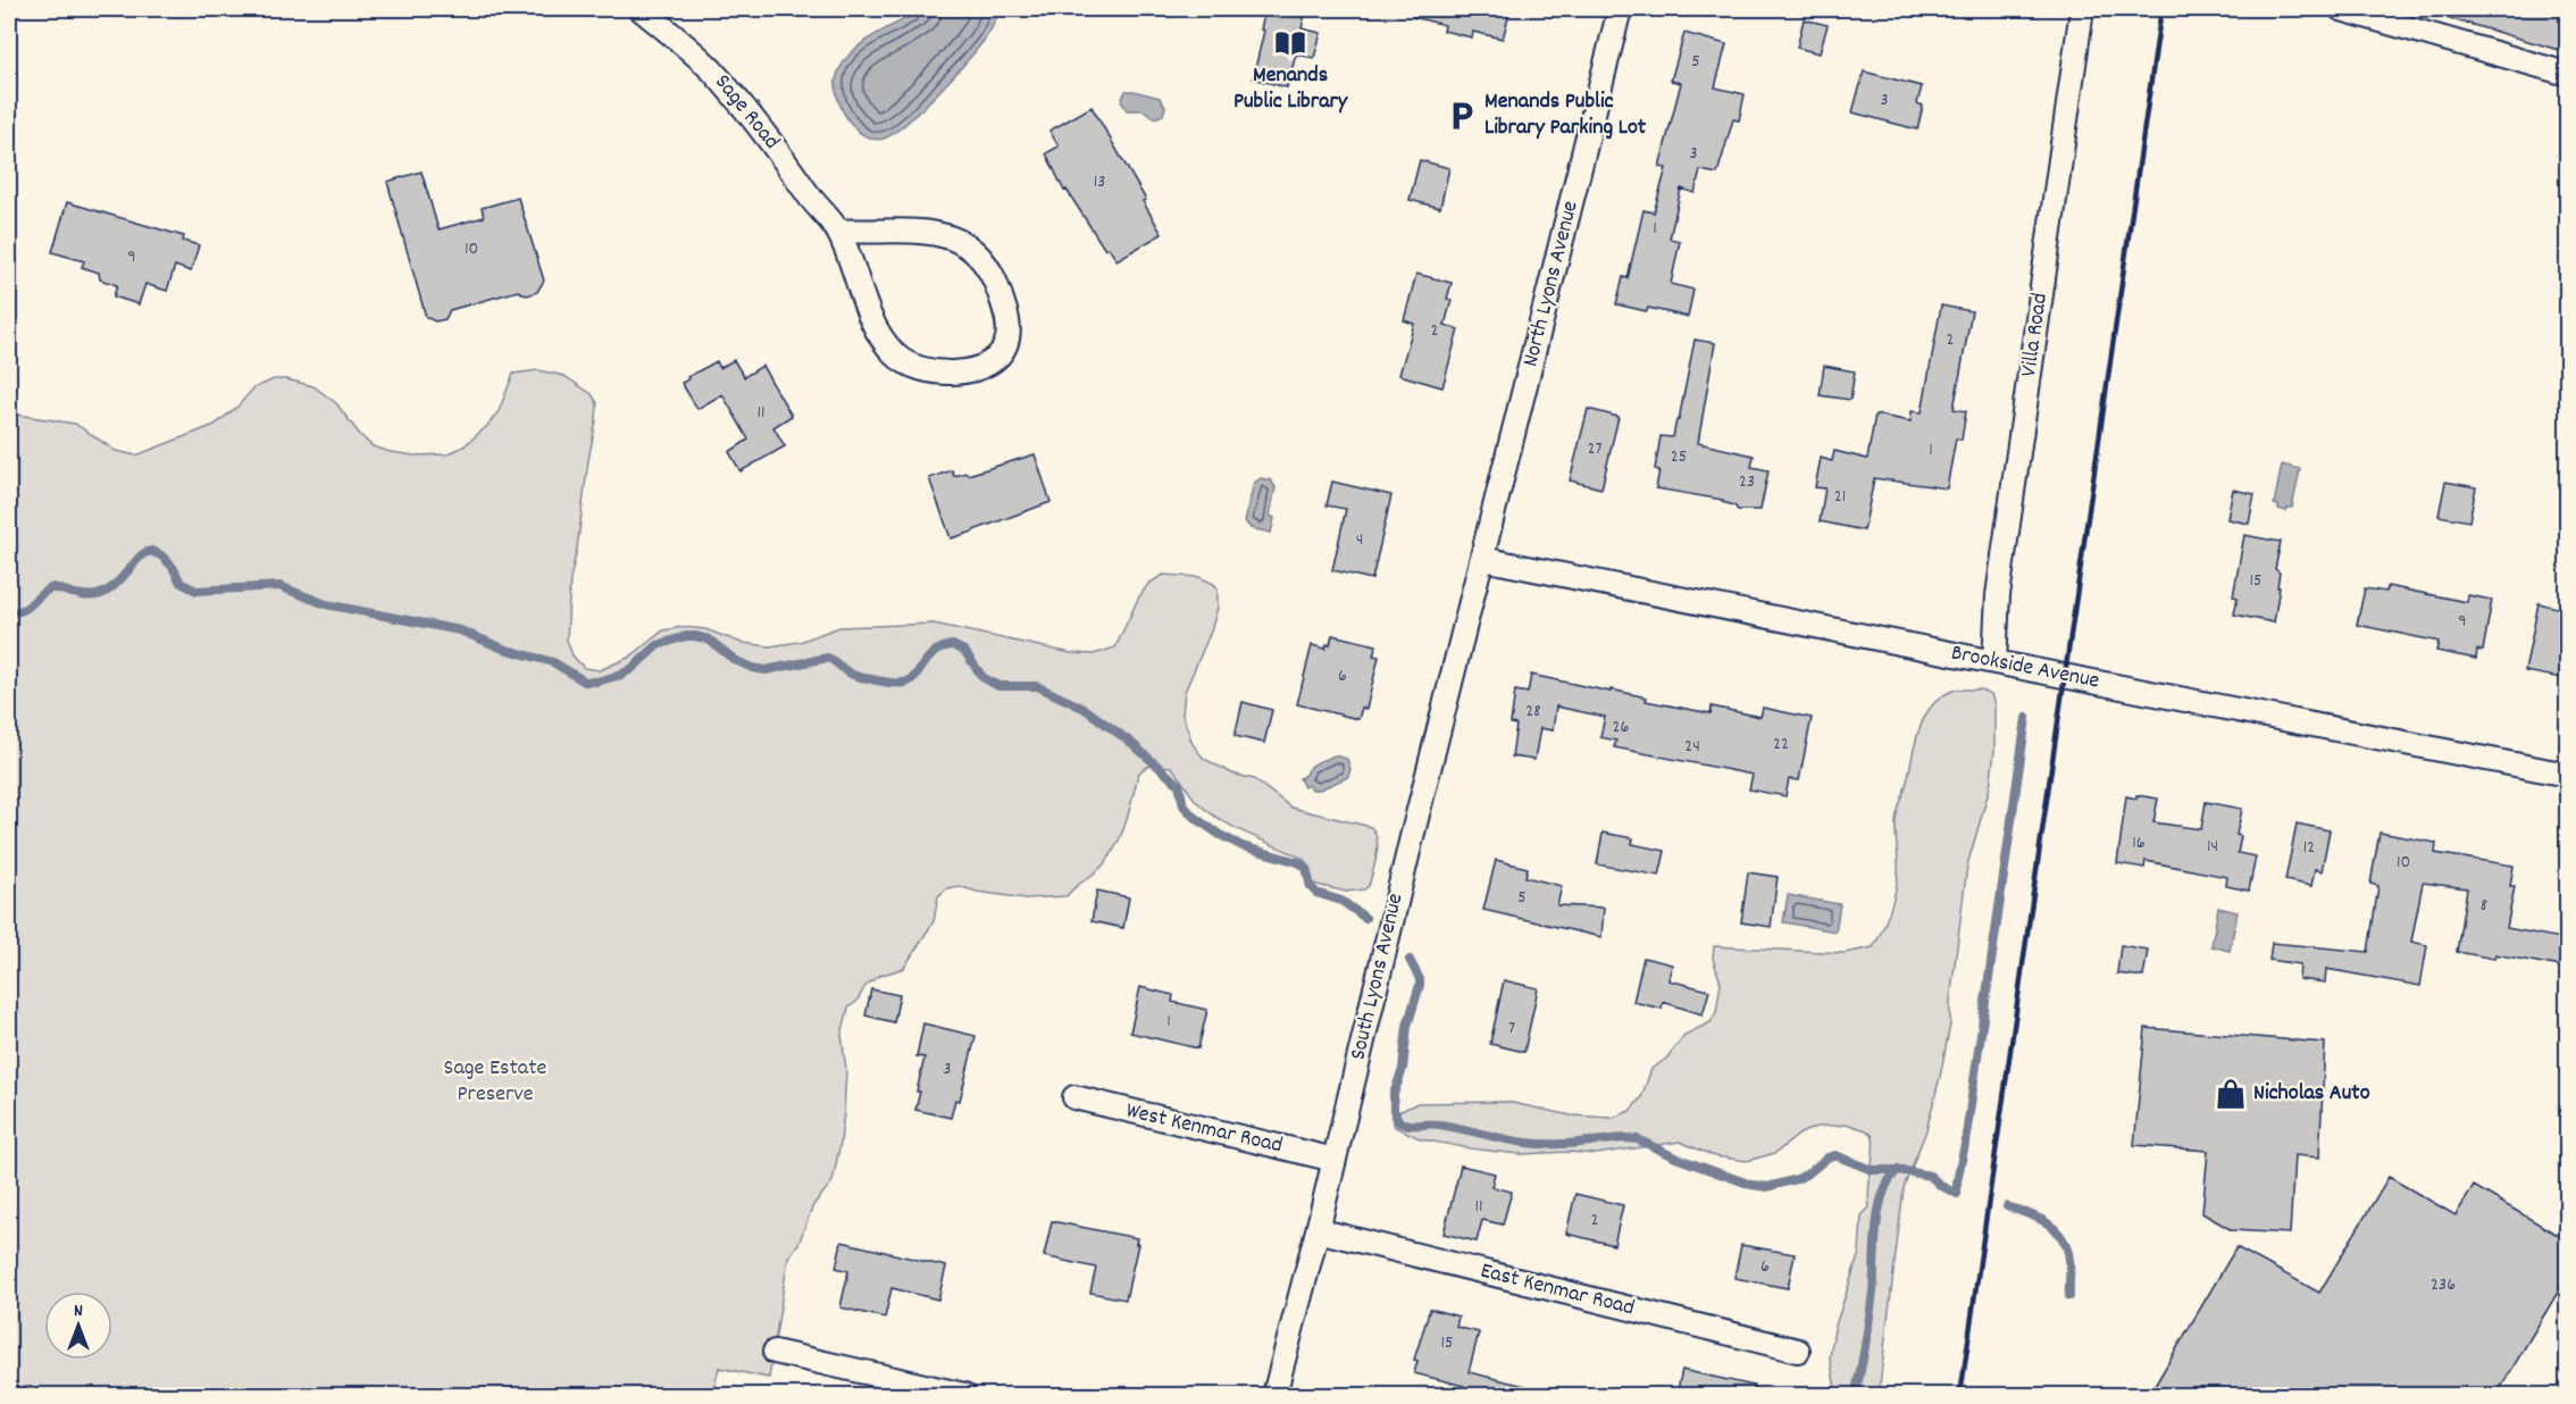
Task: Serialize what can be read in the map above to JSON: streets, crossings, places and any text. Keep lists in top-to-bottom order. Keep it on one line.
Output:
{"streets":{"street":["Sage Road","North Lyons Avenue","Villa Road","Brookside Avenue","South Lyons Avenue","West Kenmar Road","East Kenmar Road"]},"crossings":[["North Lyons Avenue","Brookside Avenue"],["North Lyons Avenue","South Lyons Avenue"],["Villa Road","Brookside Avenue"],["Brookside Avenue","South Lyons Avenue"],["South Lyons Avenue","West Kenmar Road"],["South Lyons Avenue","East Kenmar Road"]],"parks":["Sage Estate Preserve"],"places":{"library":["Menands Public Library"],"parking":["Menands Public Library Parking Lot"],"shop":["Nicholas Auto"]},"house_numbers":["5","3","3","13","1","10","9","2","2","11","27","1","25","23","21","4","15","9","6","28","26","22","24","16","14","12","10","5","8","1","7","3","11","2","6","236","15"],"north":"top"}
